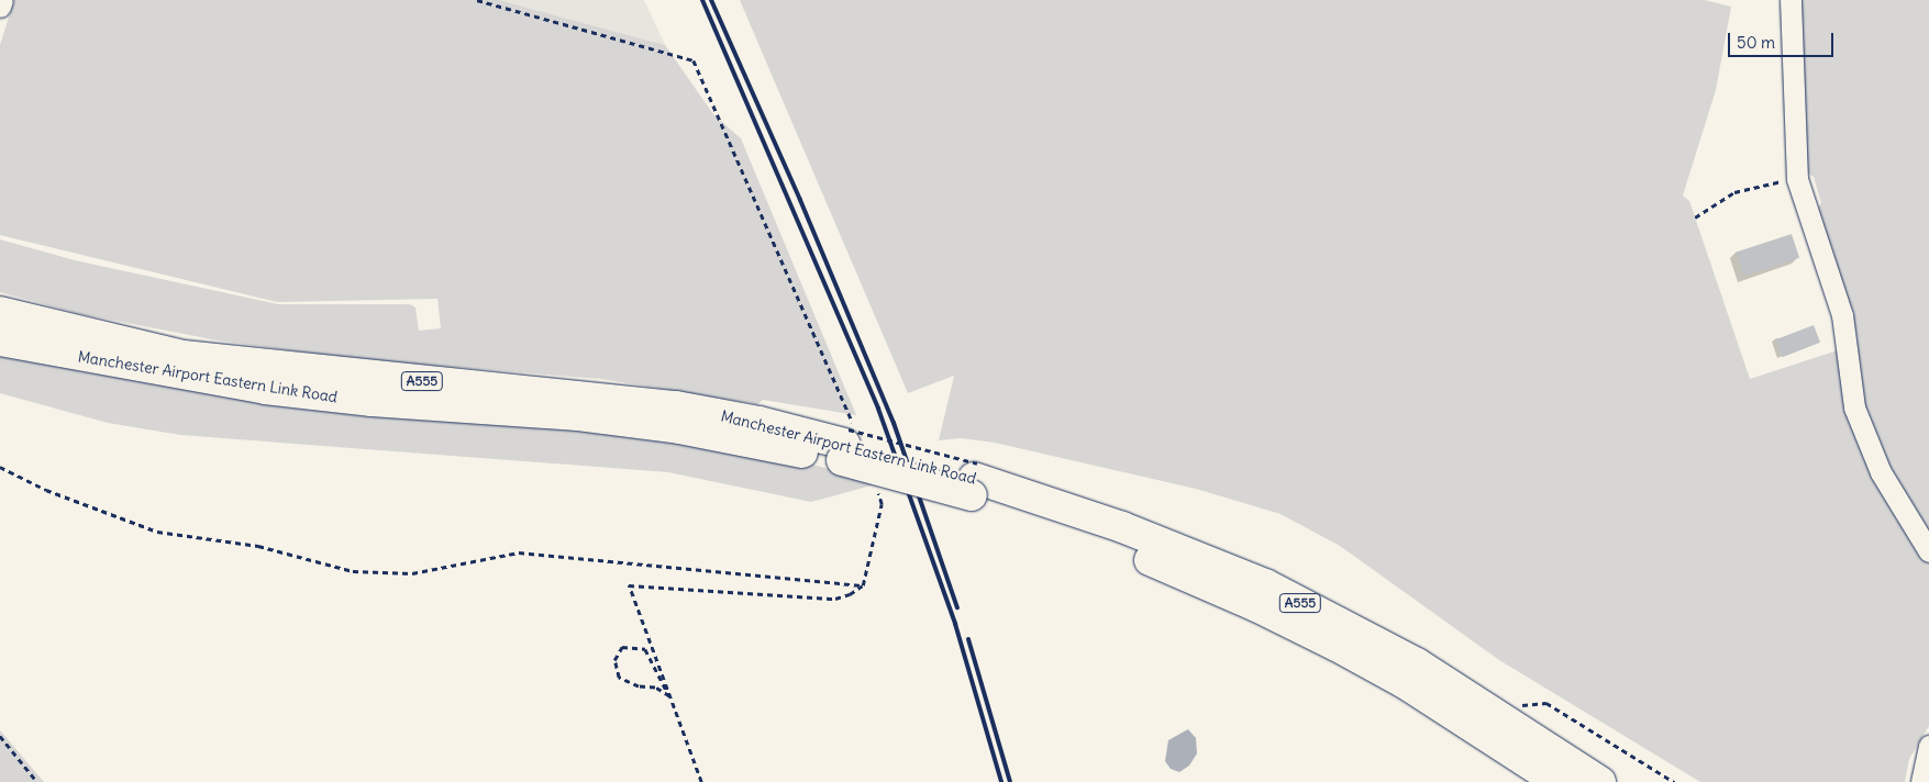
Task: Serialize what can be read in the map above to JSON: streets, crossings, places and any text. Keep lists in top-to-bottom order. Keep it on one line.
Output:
{"streets":{"highway":["Manchester Airport Eastern Link Road","A555"]},"scale_bar":"50 m"}
